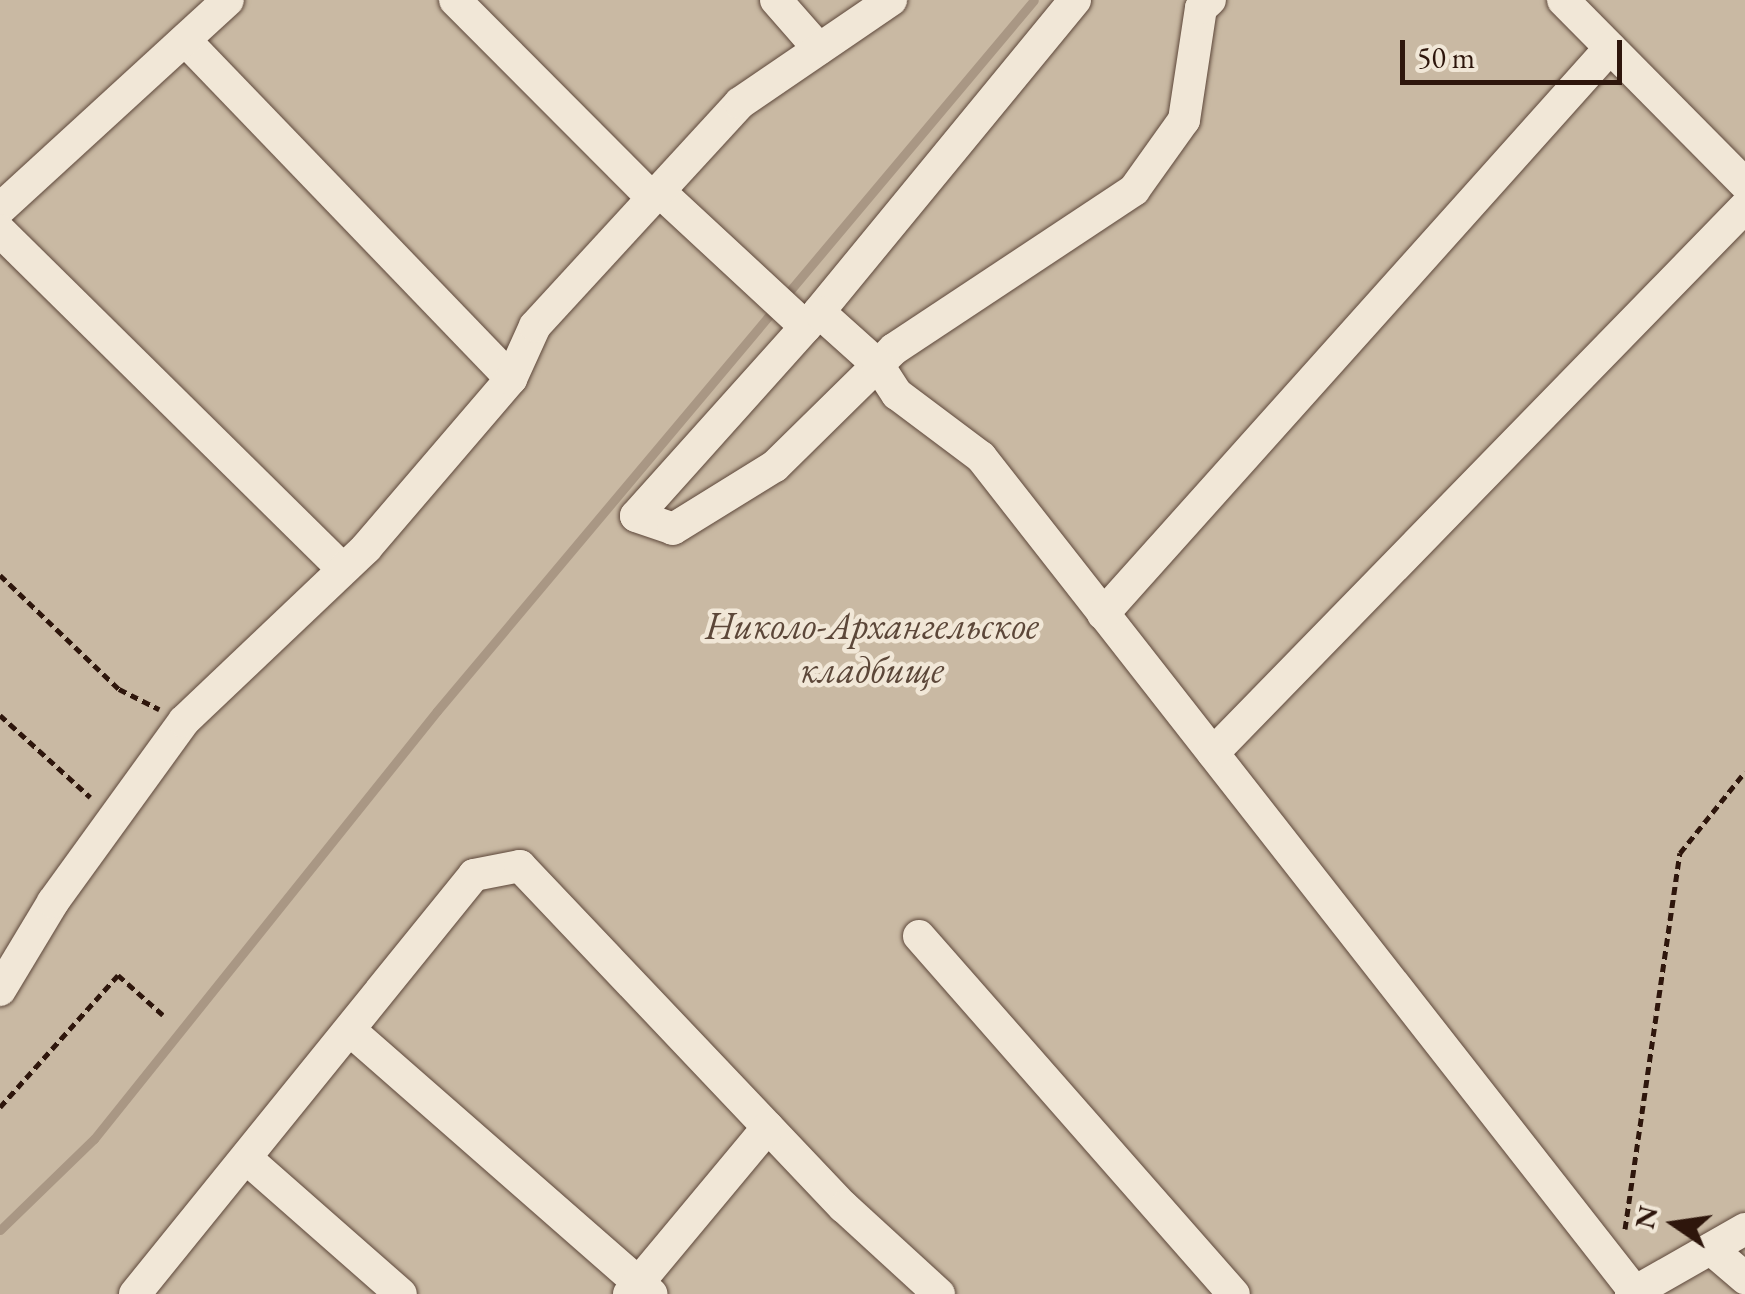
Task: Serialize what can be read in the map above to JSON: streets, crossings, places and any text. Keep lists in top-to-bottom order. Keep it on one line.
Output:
{"parks":["Николо-Архангельское кладбище"],"scale_bar":"50 m","north":"left"}
